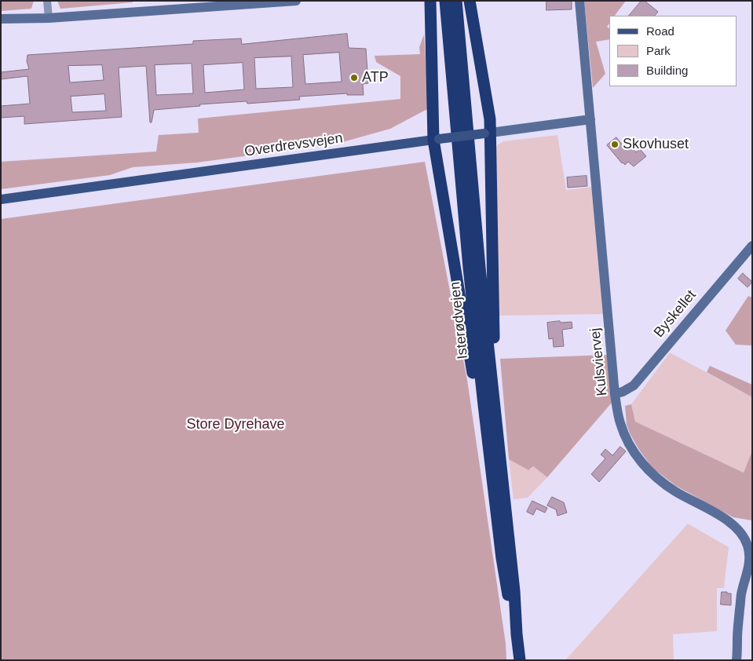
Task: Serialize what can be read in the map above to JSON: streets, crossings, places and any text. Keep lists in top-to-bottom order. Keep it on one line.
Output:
{"streets":{"highway":["Isterødvejen"],"main road":["Overdrevsvejen"],"street":["Byskellet","Kulsviervej"]},"crossings":[["Overdrevsvejen","Kulsviervej"],["Byskellet","Kulsviervej"]],"parks":["Store Dyrehave"],"places":["ATP","Skovhuset"],"legend":["Road","Park","Building"]}
